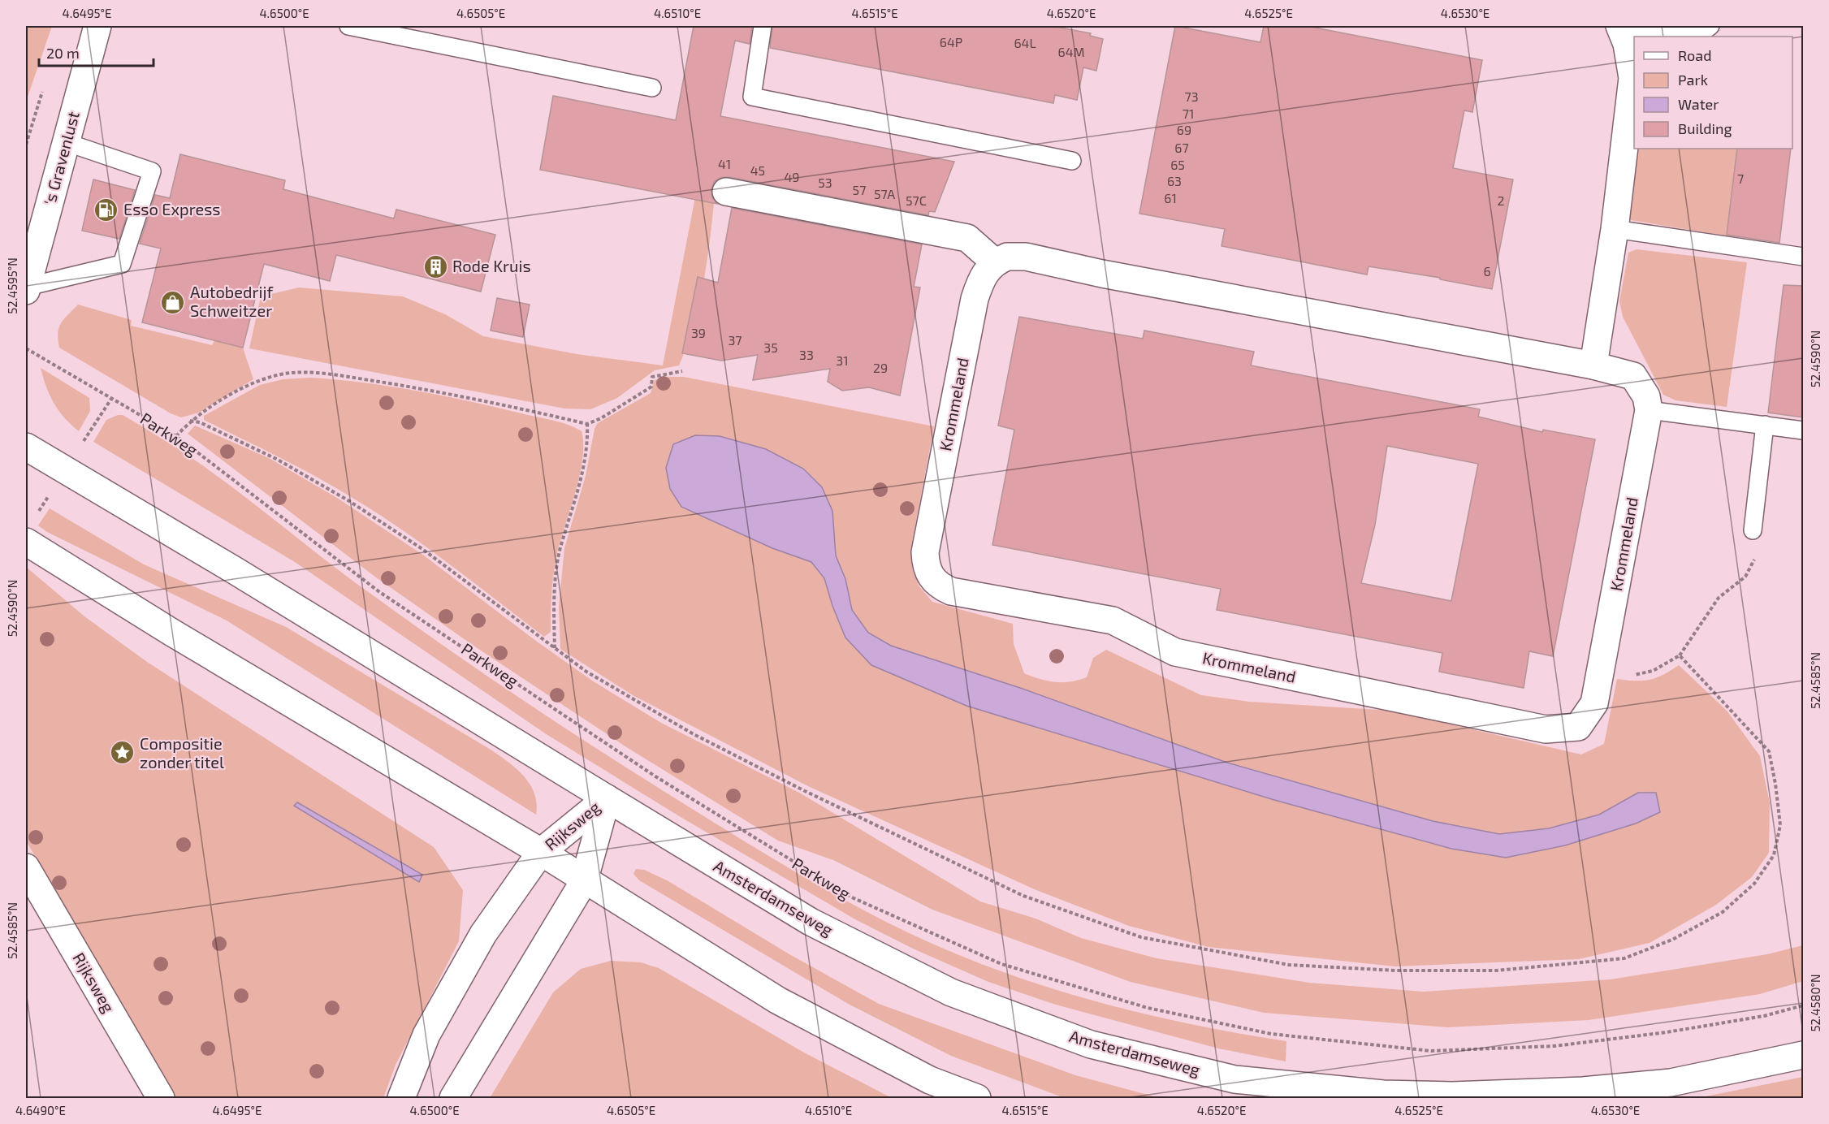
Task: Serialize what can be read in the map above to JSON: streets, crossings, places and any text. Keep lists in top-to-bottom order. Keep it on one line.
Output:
{"streets":{"main road":["'s Gravenlust","Krommeland","Rijksweg","Amsterdamseweg"],"path":["Parkweg"]},"crossings":[["Rijksweg","Amsterdamseweg"]],"places":{"fuel station":["Esso Express"],"building":["Rode Kruis"],"shop":["Autobedrijf Schweitzer"],"place":["Compositie zonder titel"]},"house_numbers":["64P","64L","64M","73","71","69","67","41","65","45","49","7","63","53","57","57A","61","57C","2","6","39","37","35","33","31","29"],"legend":["Road","Park","Water","Building"],"scale_bar":"20 m","coordinates":["4.6495°E","4.6500°E","4.6505°E","4.6510°E","4.6515°E","4.6520°E","4.6525°E","4.6530°E","52.4595°N","52.4590°N","52.4585°N","52.4580°N","4.6490°E"]}
